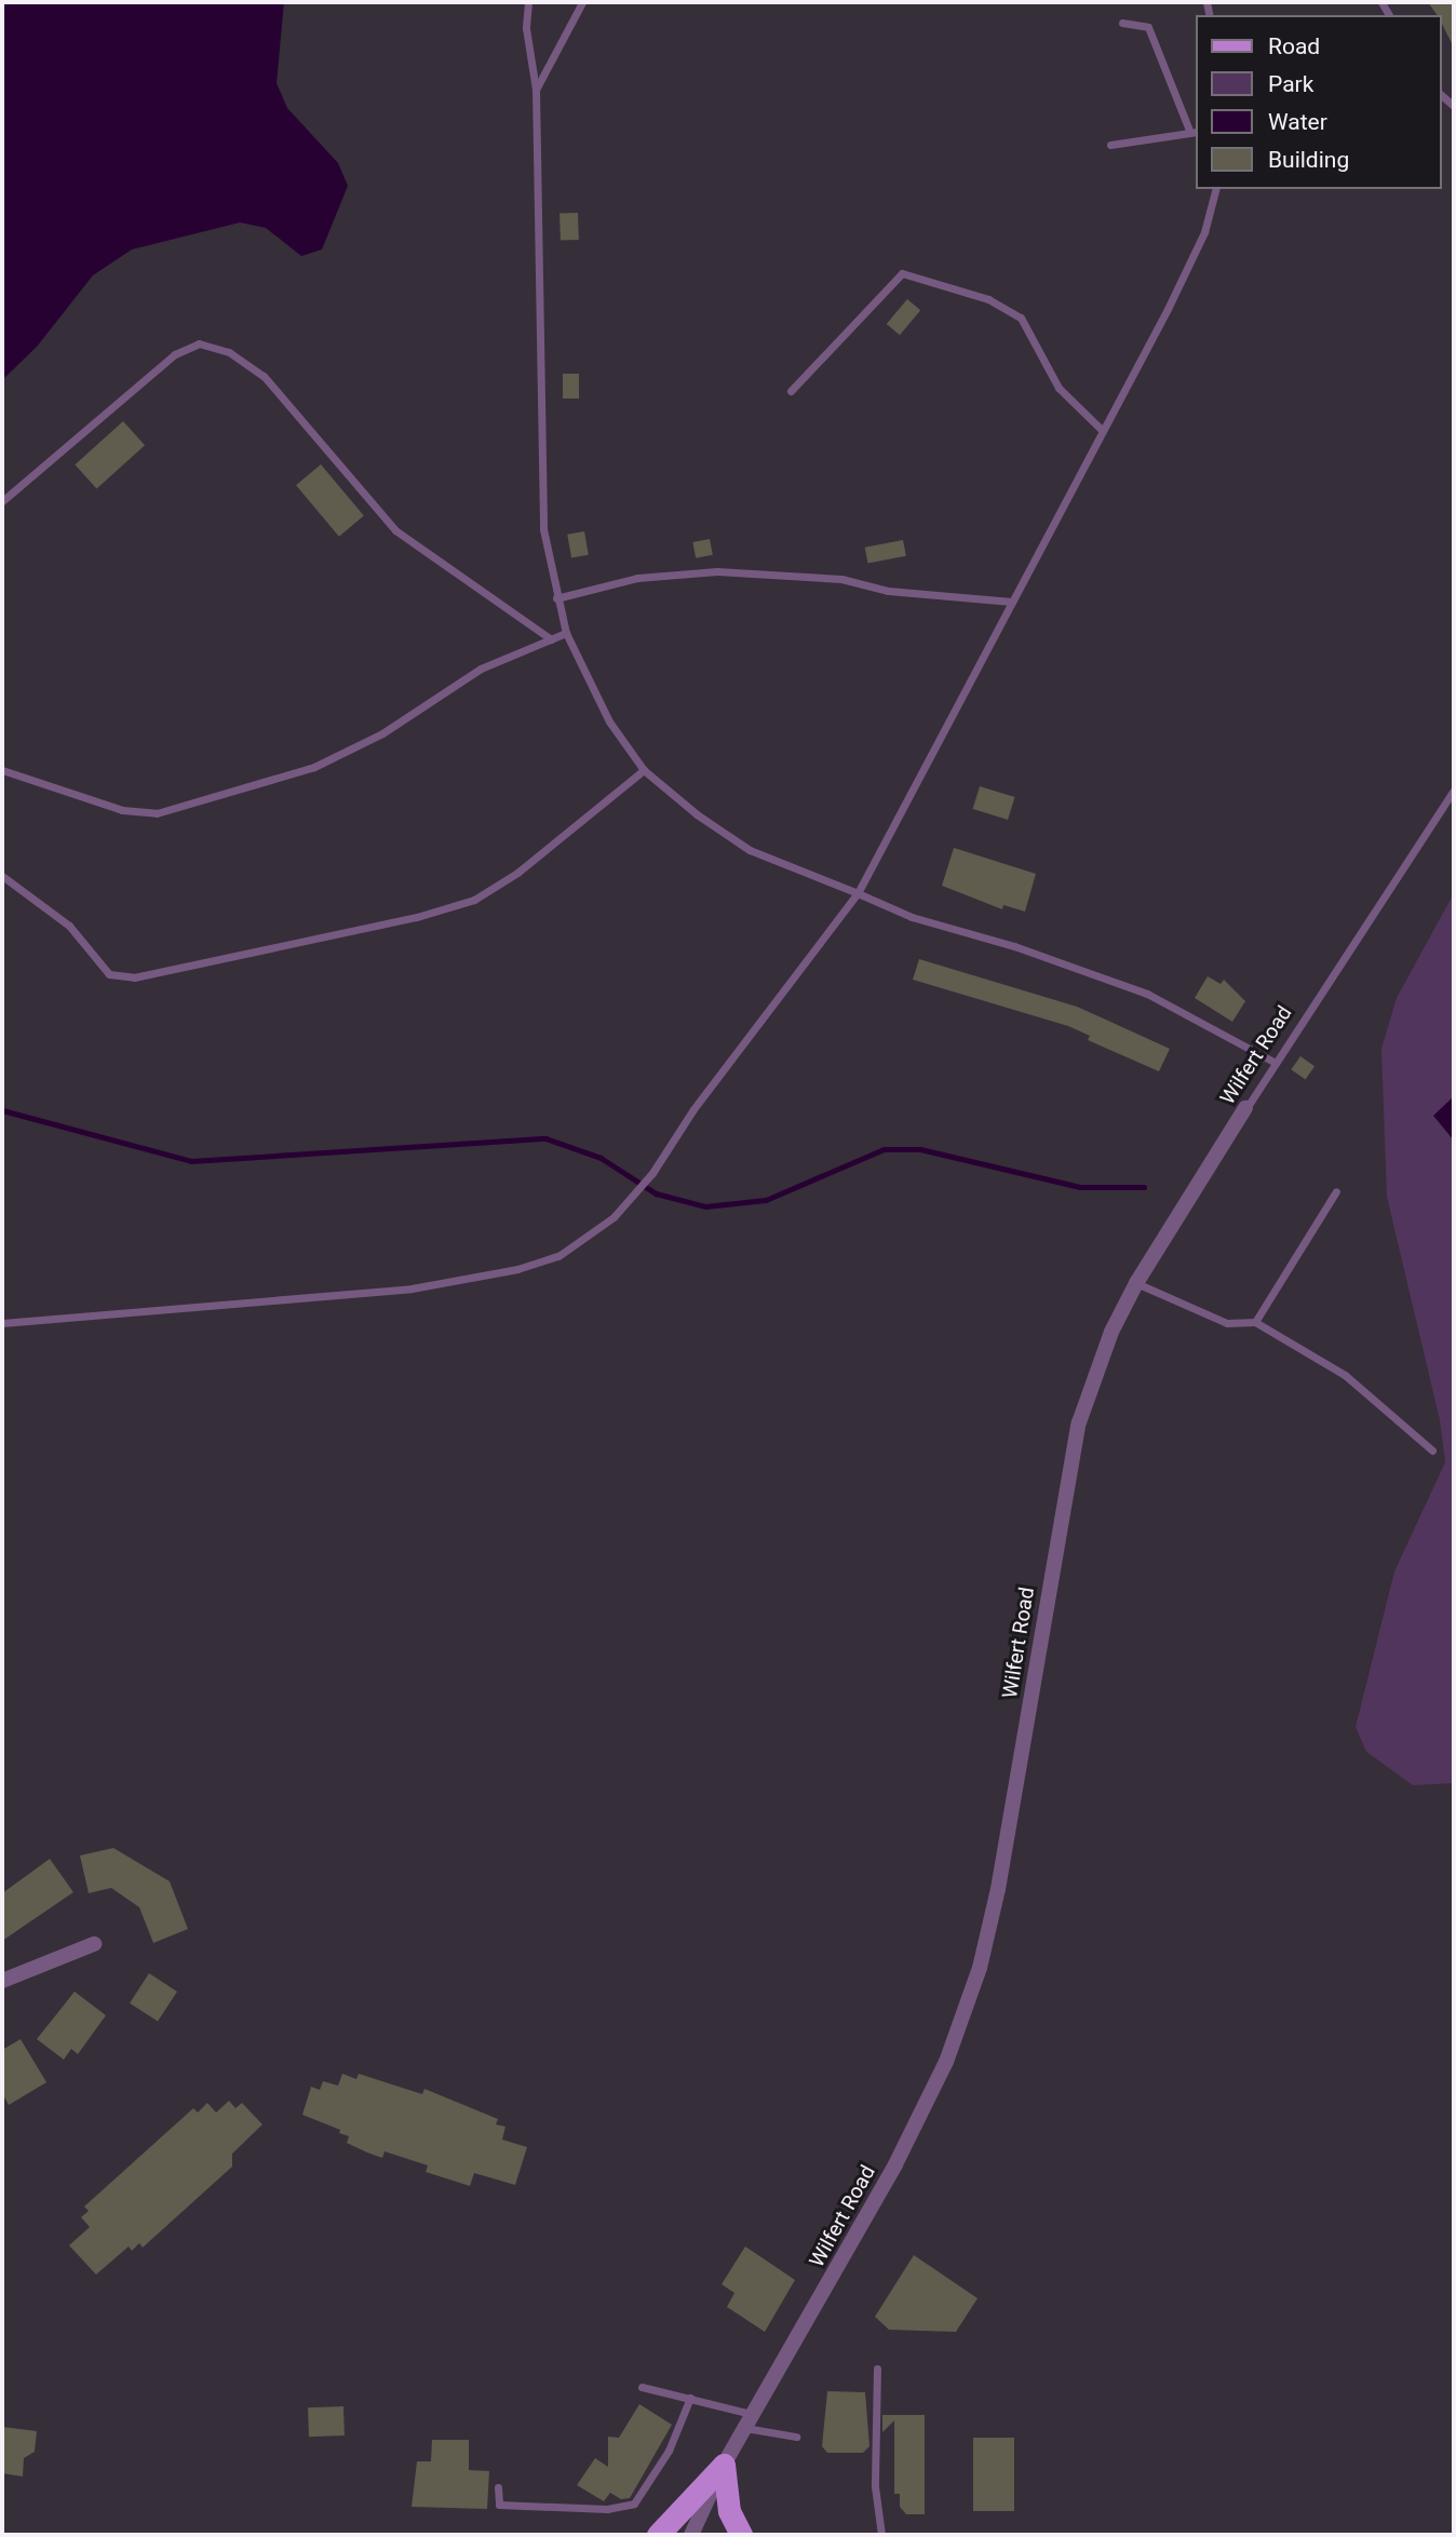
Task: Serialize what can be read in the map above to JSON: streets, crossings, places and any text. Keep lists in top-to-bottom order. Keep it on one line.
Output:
{"streets":{"street":["Wilfert Road"]},"legend":["Road","Park","Water","Building"]}
